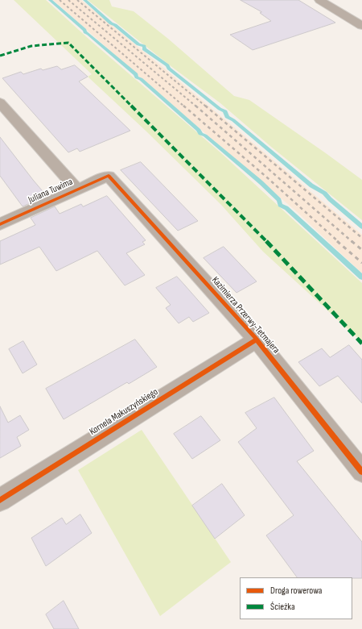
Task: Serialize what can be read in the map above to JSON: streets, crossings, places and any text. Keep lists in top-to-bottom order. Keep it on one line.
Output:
{"streets":{"street":["Juliana Tuwima","Kazimierza Przerwy-Tetmajera","Kornela Makuszyńskiego"]},"crossings":[["Juliana Tuwima","Kazimierza Przerwy-Tetmajera"],["Kazimierza Przerwy-Tetmajera","Kornela Makuszyńskiego"]],"legend":["Droga rowerowa","Ścieżka"]}
